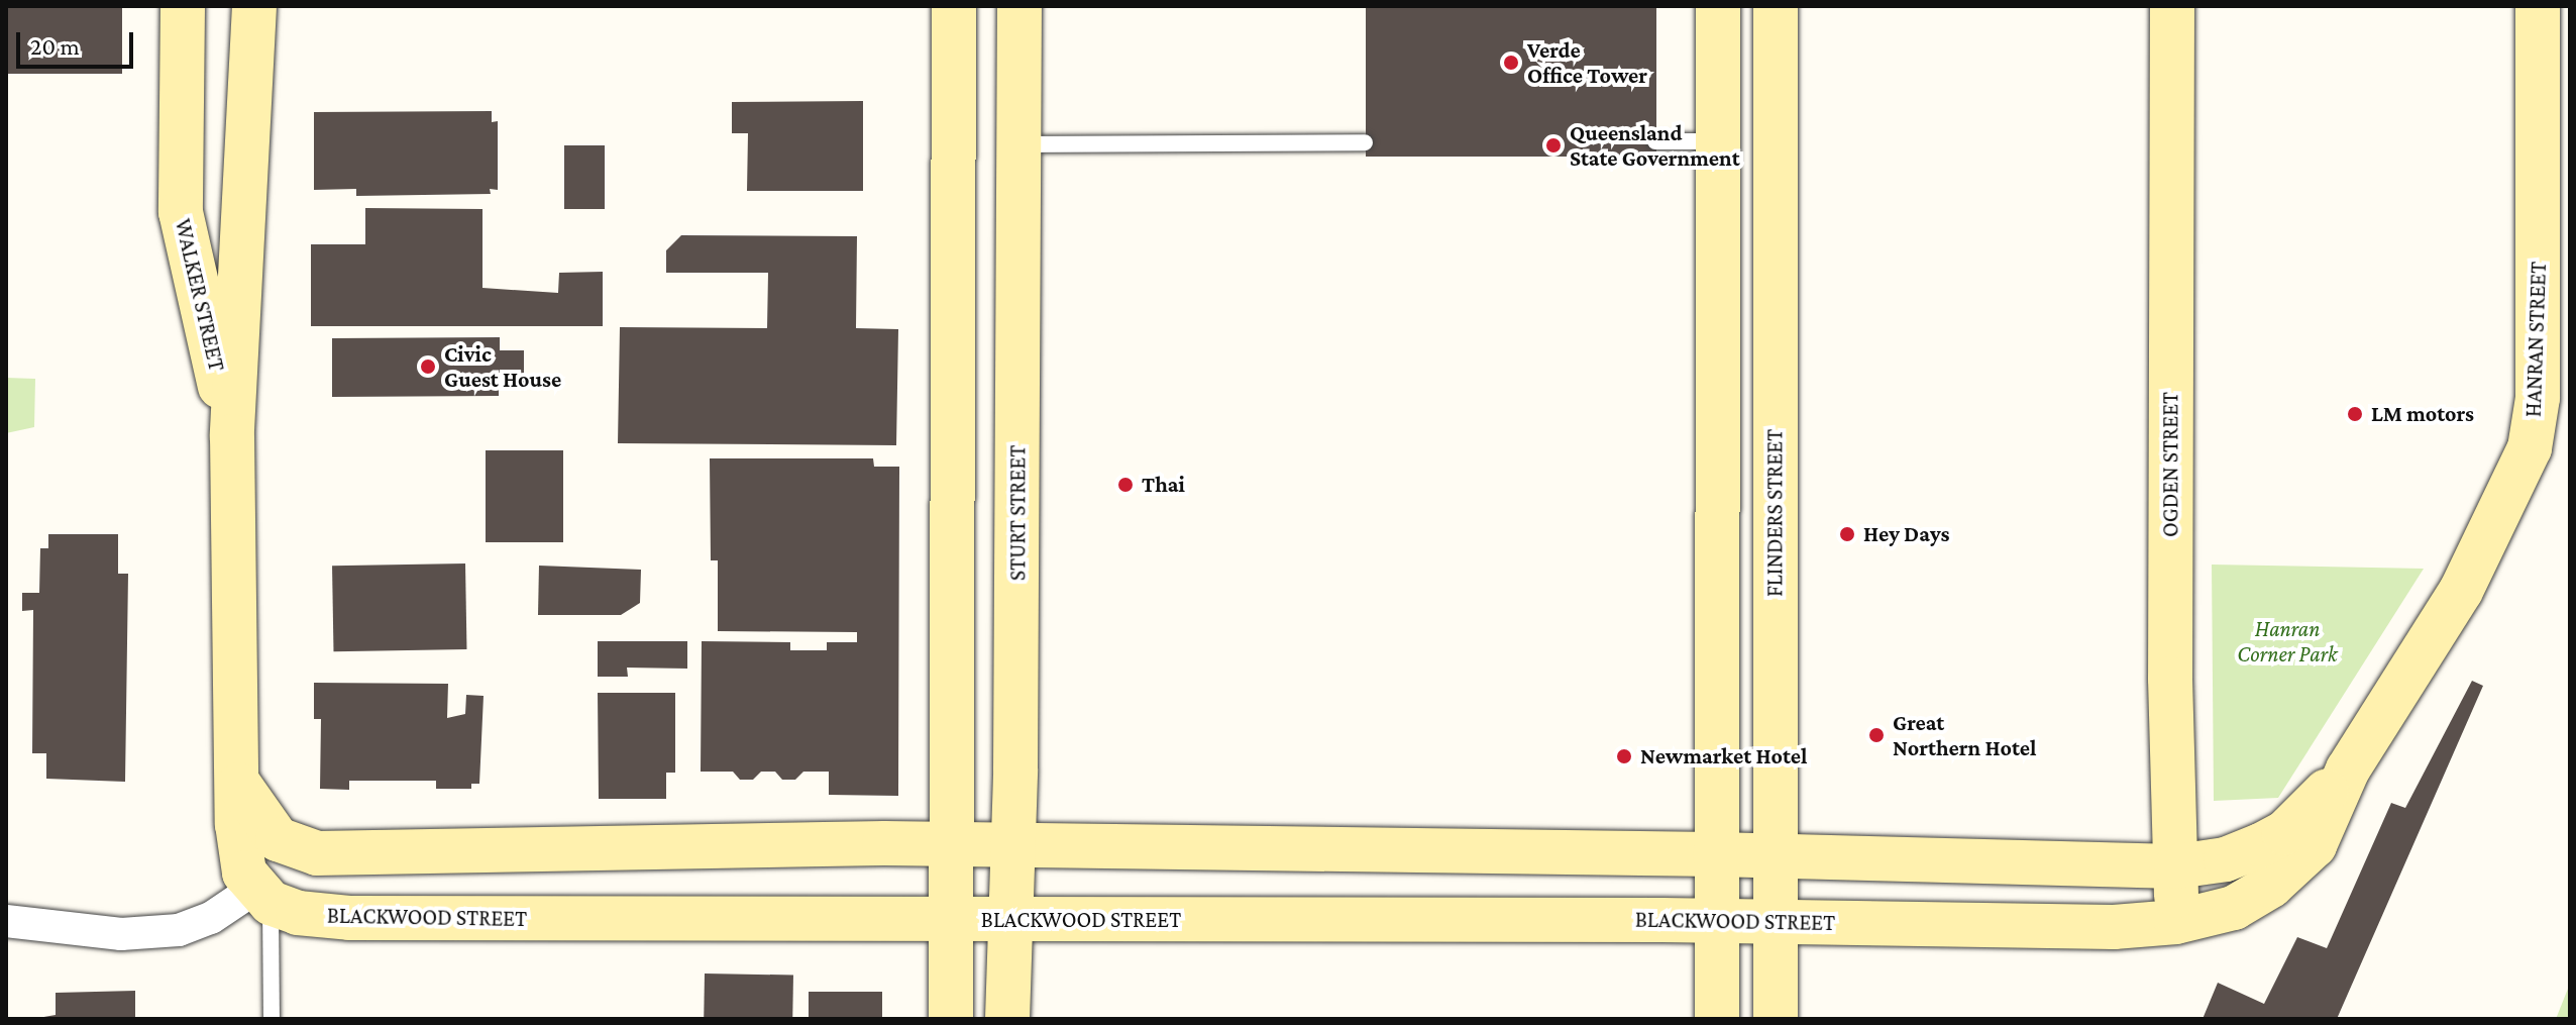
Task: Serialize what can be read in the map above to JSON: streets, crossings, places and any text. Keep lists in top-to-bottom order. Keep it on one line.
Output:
{"streets":{"main road":["WALKER STREET","HANRAN STREET","OGDEN STREET","STURT STREET","FLINDERS STREET","BLACKWOOD STREET"]},"crossings":[["WALKER STREET","BLACKWOOD STREET"],["HANRAN STREET","OGDEN STREET"],["HANRAN STREET","BLACKWOOD STREET"],["OGDEN STREET","BLACKWOOD STREET"],["STURT STREET","BLACKWOOD STREET"],["FLINDERS STREET","BLACKWOOD STREET"]],"parks":["Hanran Corner Park"],"places":["Verde Office Tower","Queensland State Government","Civic Guest House","LM motors","Thai","Hey Days","Great Northern Hotel","Newmarket Hotel"],"scale_bar":"20 m"}
